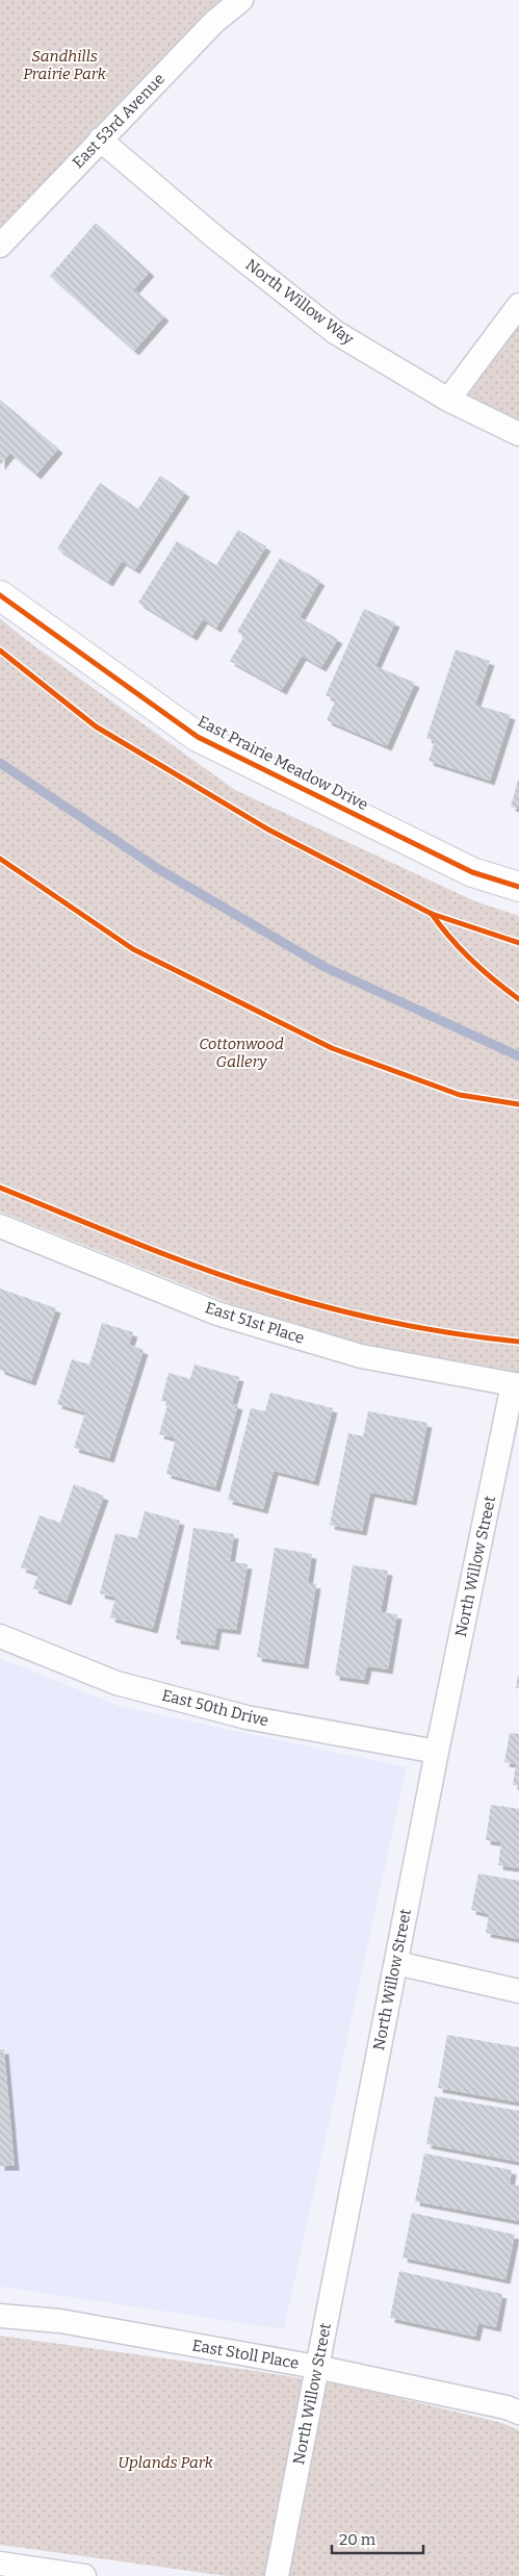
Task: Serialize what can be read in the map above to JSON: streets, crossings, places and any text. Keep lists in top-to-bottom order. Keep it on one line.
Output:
{"streets":{"street":["East 53rd Avenue","North Willow Way","East Prairie Meadow Drive","East 51st Place","North Willow Street","East 50th Drive","East Stoll Place"]},"crossings":[["East 53rd Avenue","North Willow Way"],["East 51st Place","North Willow Street"],["North Willow Street","East 50th Drive"],["North Willow Street","East Stoll Place"]],"parks":["Sandhills Prairie Park","Cottonwood Gallery","Uplands Park"],"scale_bar":"20 m"}
